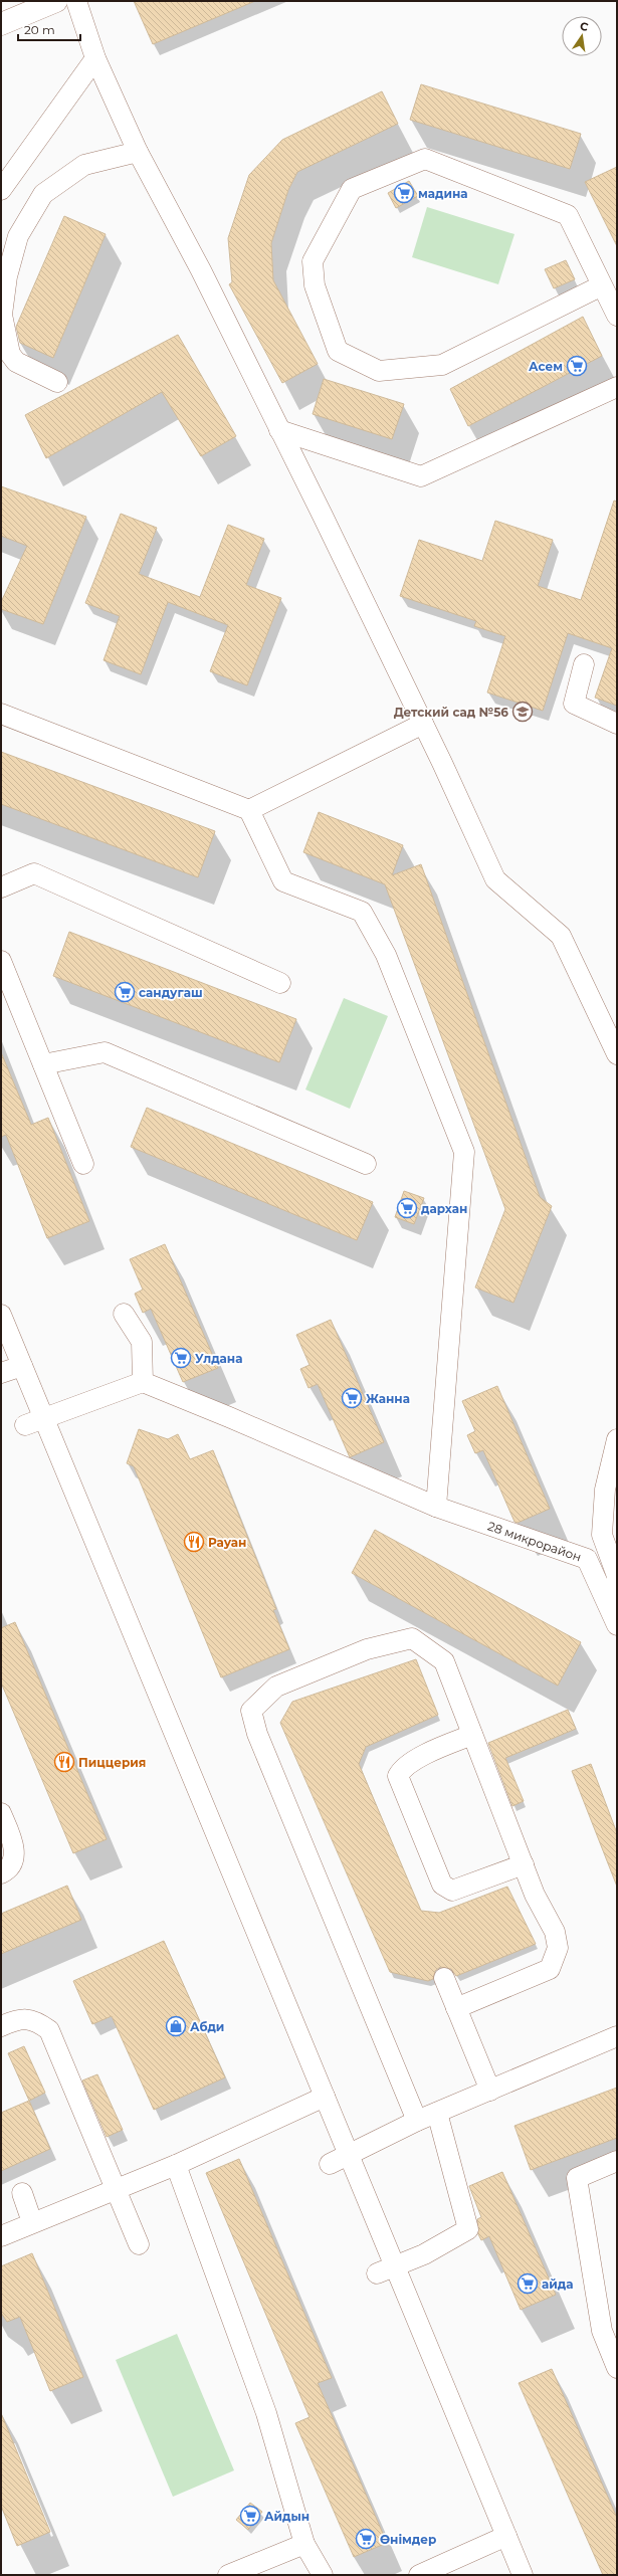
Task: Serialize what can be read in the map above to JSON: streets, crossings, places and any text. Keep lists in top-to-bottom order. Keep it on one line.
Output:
{"streets":{"street":["28 микрорайон"]},"places":{"supermarket":["мадина","Асем","сандугаш","дархан","Улдана","Жанна","айда","Айдын","Өнімдер"],"school or university":["Детский сад №56"],"restaurant":["Рауан","Пиццерия"],"shop":["Абди"]},"scale_bar":"20 m","north":"top"}
